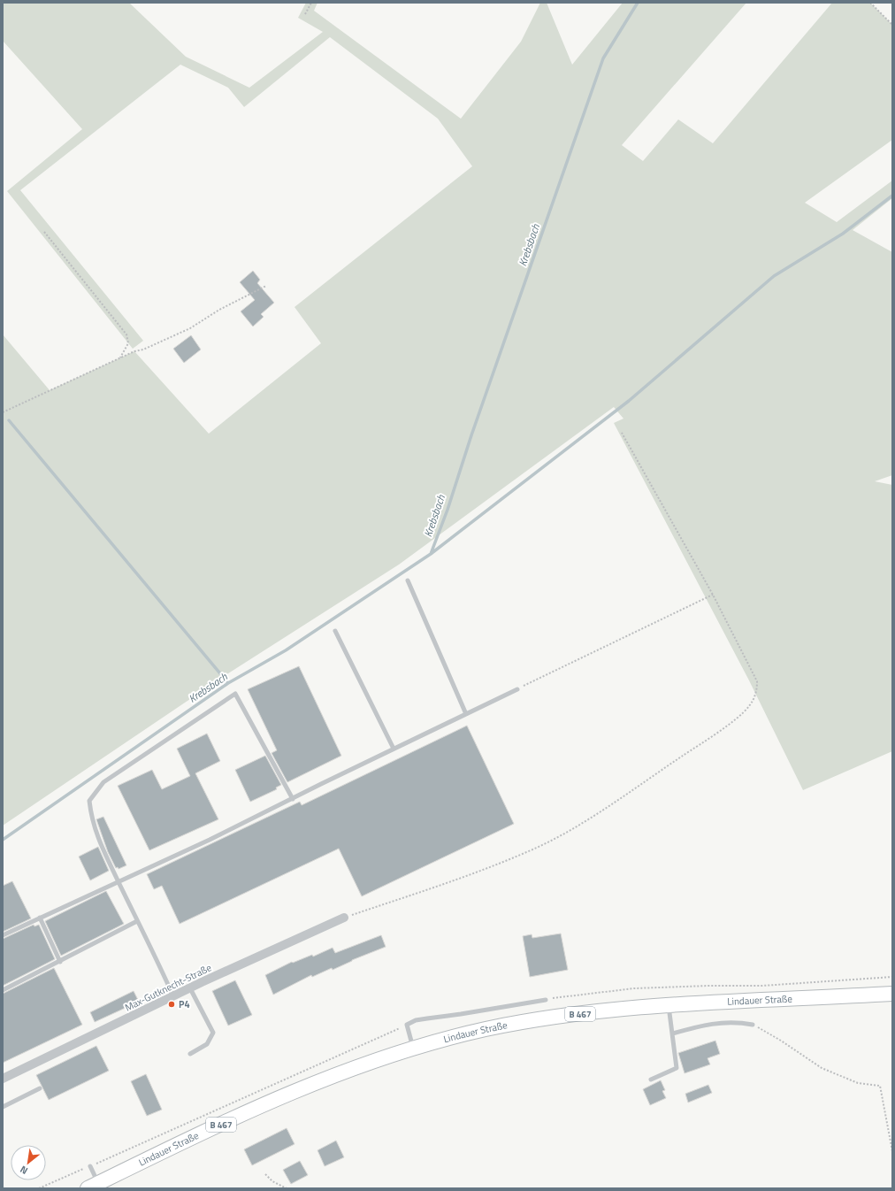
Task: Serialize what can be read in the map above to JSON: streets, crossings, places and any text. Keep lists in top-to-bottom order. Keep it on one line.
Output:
{"streets":{"main road":["Lindauer Straße","B 467"],"street":["Max-Gutknecht-Straße"]},"water":["Krebsbach"],"places":["P4"],"north":"bottom left"}
